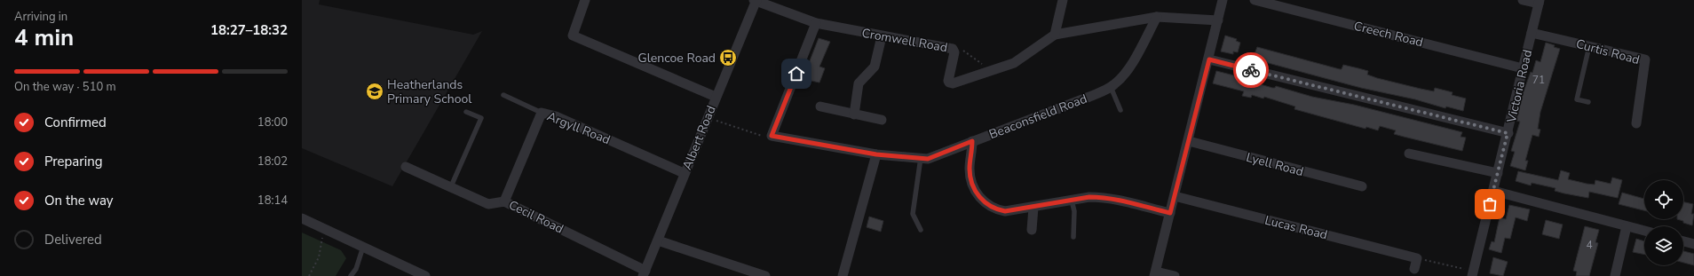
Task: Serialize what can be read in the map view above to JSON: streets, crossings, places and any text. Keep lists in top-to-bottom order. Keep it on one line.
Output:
{"streets":{"street":["Creech Road","Cromwell Road","Curtis Road","Victoria Road","Beaconsfield Road","Argyll Road","Albert Road","Lyell Road","Cecil Road","Lucas Road"]},"crossings":[["Creech Road","Victoria Road"],["Cromwell Road","Beaconsfield Road"],["Cromwell Road","Albert Road"],["Curtis Road","Victoria Road"],["Argyll Road","Albert Road"],["Argyll Road","Cecil Road"],["Albert Road","Cecil Road"]],"places":{"bus stop":["Glencoe Road"],"school or university":["Heatherlands Primary School"]},"house_numbers":["71","4"],"page":{"heading":["4 min","Arriving in","18:27–18:32"],"bar":"On the way · 510 m","list":[["Confirmed","18:00"],["Preparing","18:02"],["On the way","18:14"],"Delivered"]}}
